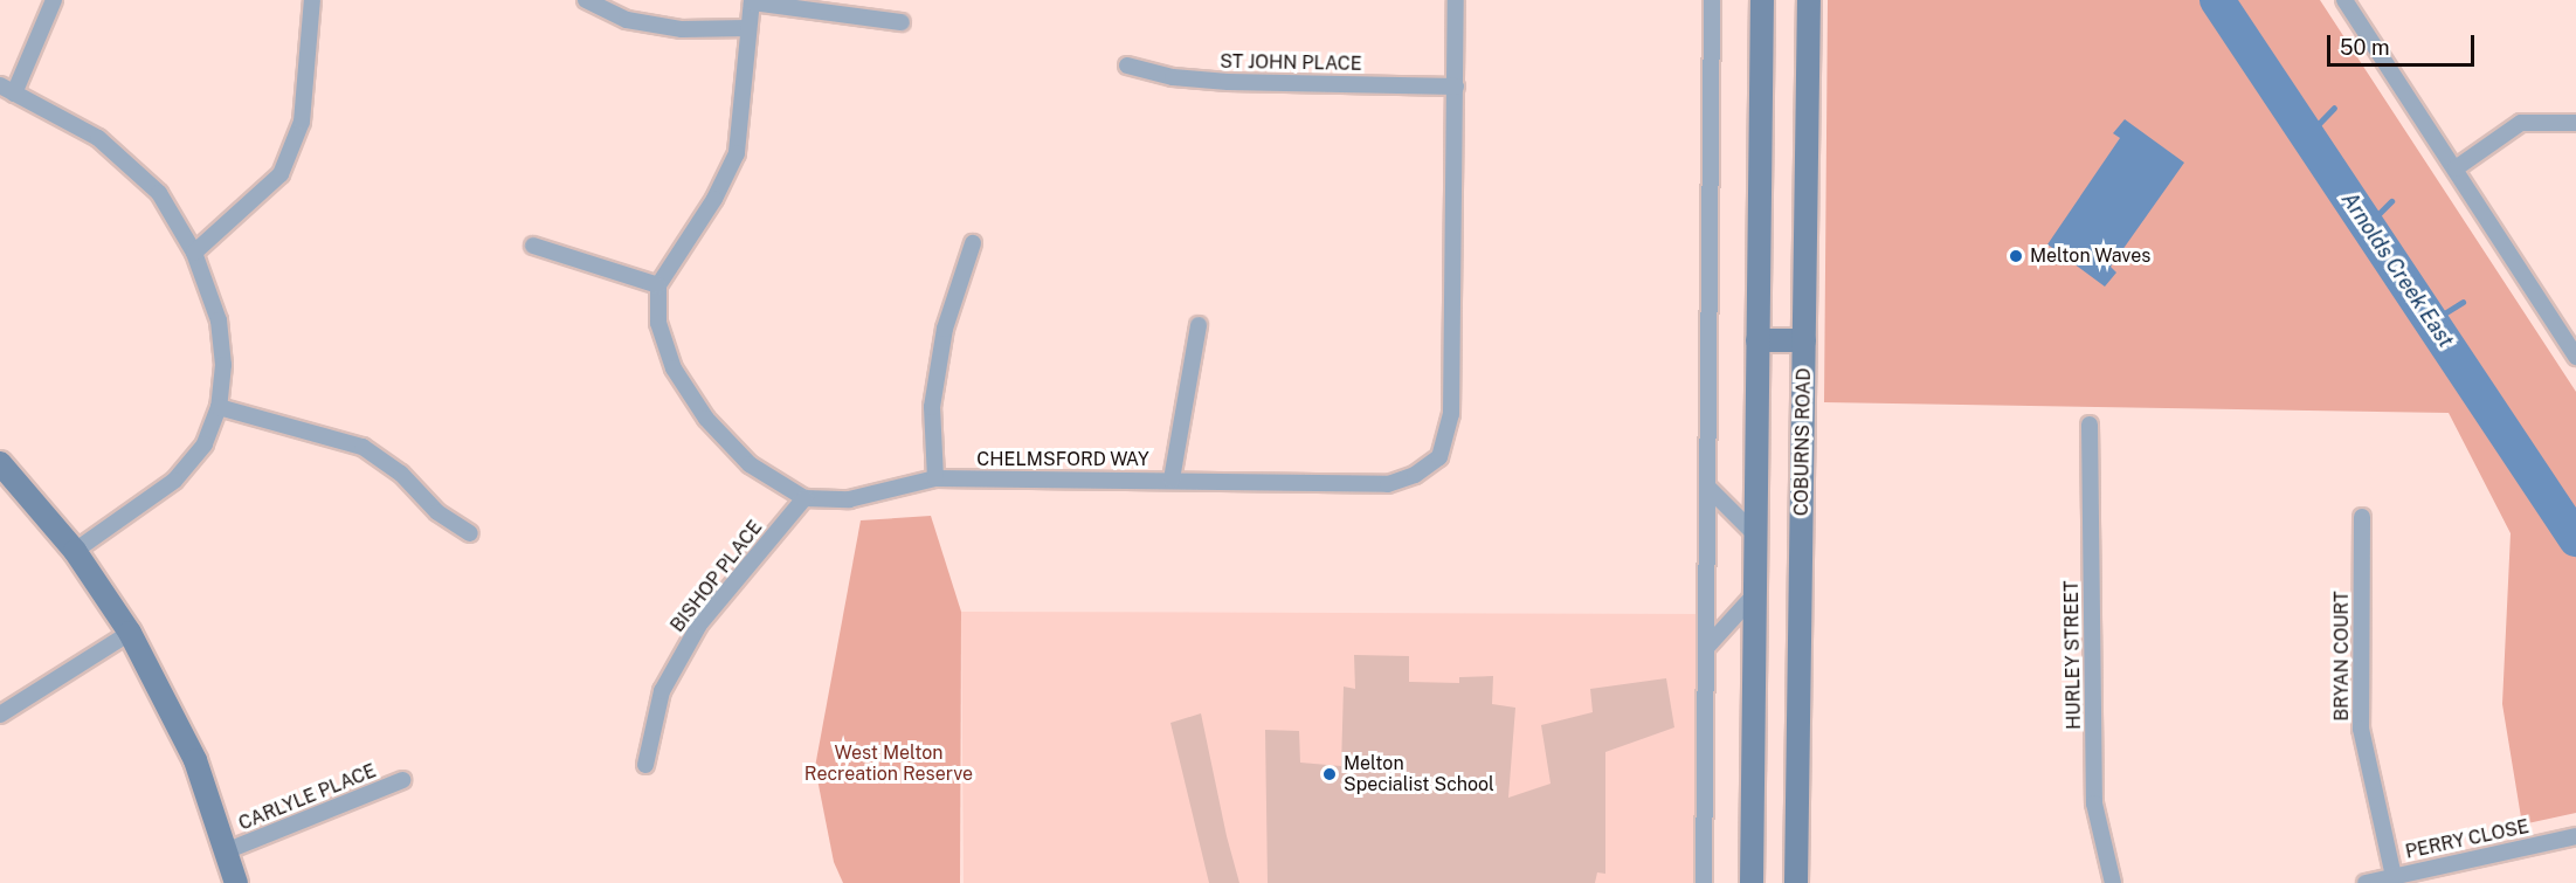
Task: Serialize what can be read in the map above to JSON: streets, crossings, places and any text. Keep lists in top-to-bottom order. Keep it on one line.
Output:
{"streets":{"street":["ST JOHN PLACE","COBURNS ROAD","CHELMSFORD WAY","BISHOP PLACE","HURLEY STREET","BRYAN COURT","CARLYLE PLACE","PERRY CLOSE"]},"crossings":[["ST JOHN PLACE","CHELMSFORD WAY"],["CHELMSFORD WAY","BISHOP PLACE"],["BRYAN COURT","PERRY CLOSE"]],"water":["Arnolds Creek East"],"parks":["West Melton Recreation Reserve"],"places":["Melton Waves","Melton Specialist School"],"scale_bar":"50 m"}
